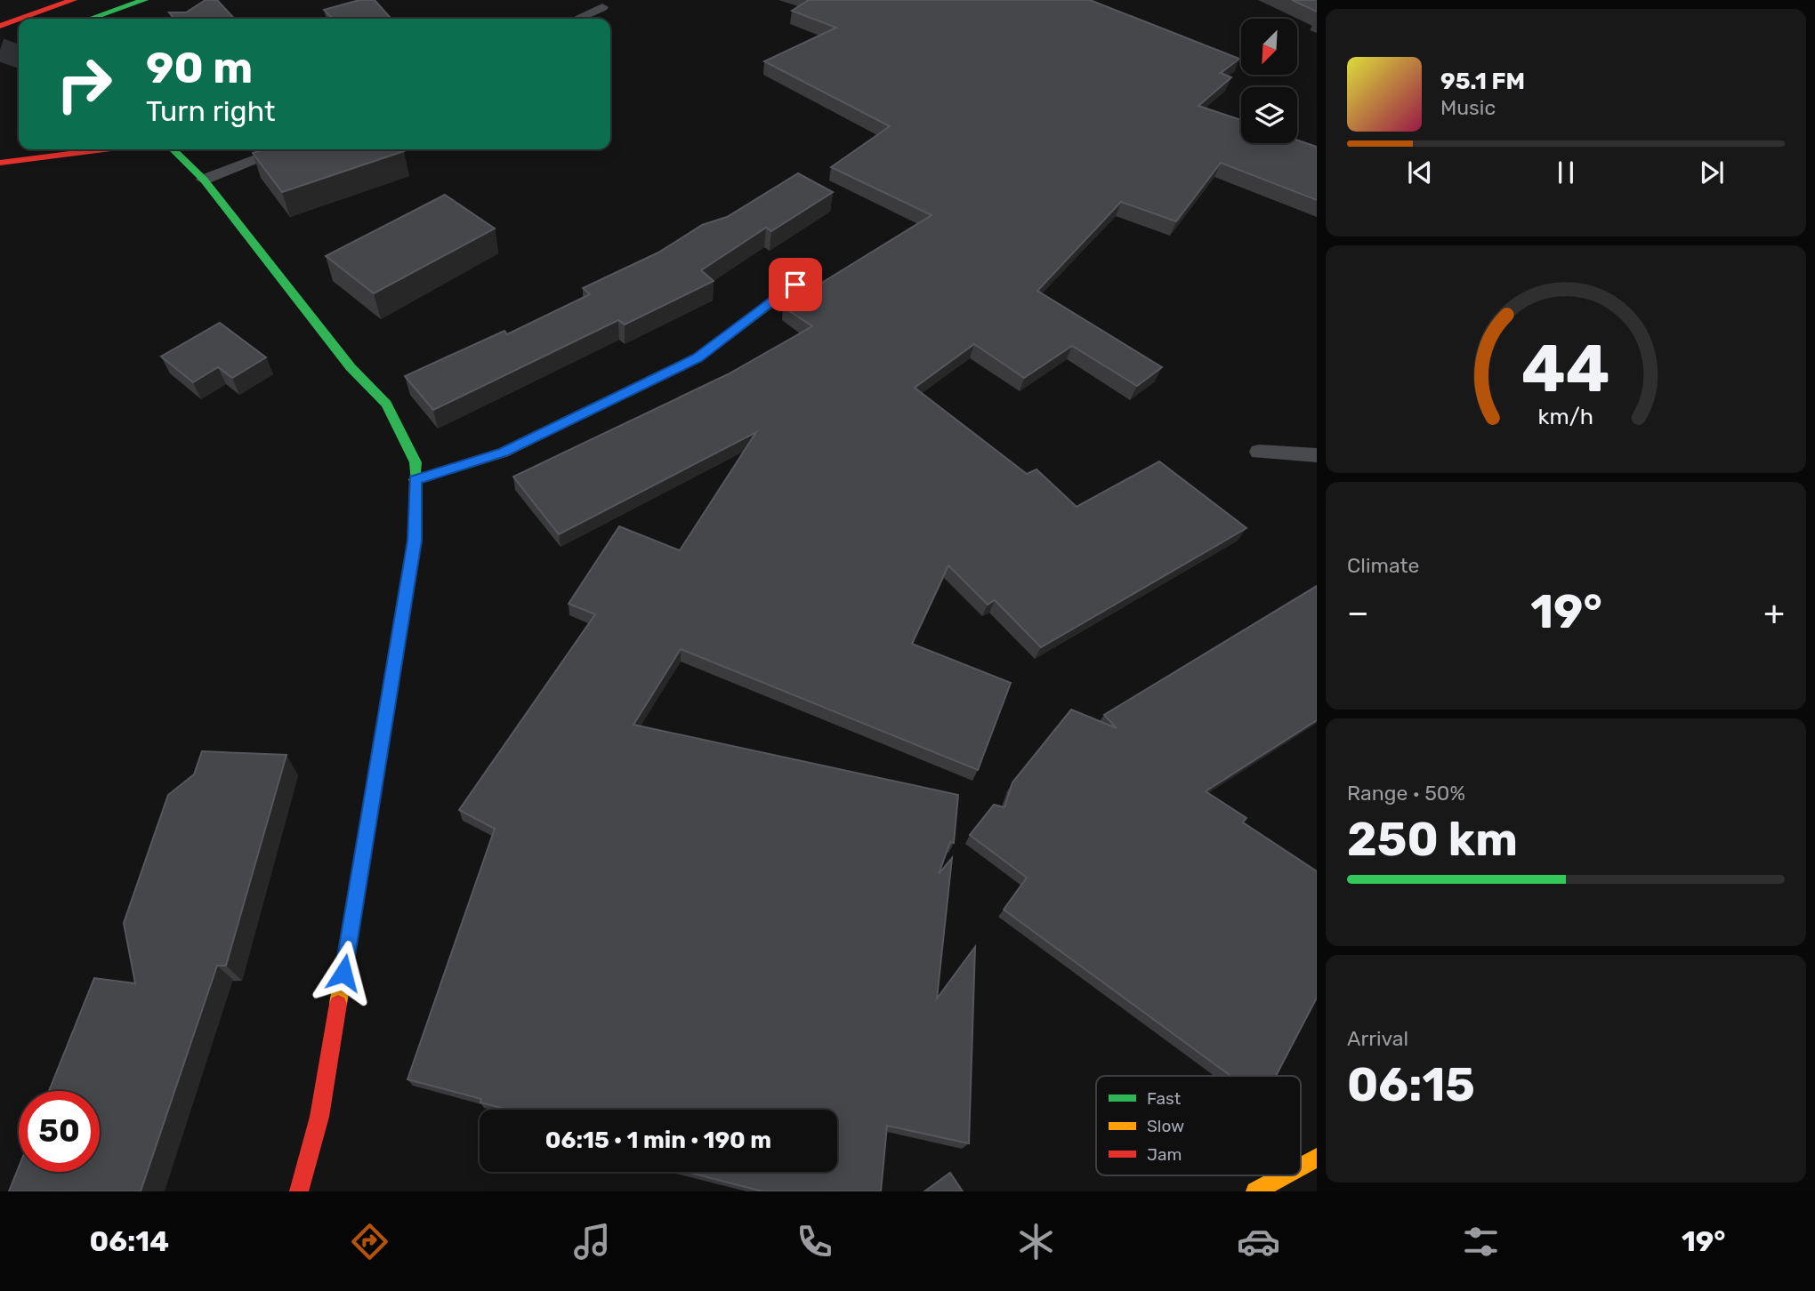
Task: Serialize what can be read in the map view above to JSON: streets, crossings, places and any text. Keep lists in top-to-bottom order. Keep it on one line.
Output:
{"legend":["Fast","Slow","Jam"],"north":"bottom left","page":{"turn":["90 m","Turn right"],"song":["95.1 FM","Music"],"tile":["Climate",["Range · 50%","250 km"],["Arrival","06:15"]],"heat":["−","19°","+"],"limit":"50","trip":"06:15 · 1 min · 190 m","tabs":["06:14","19°"],"gauge":["44","km/h"]}}
